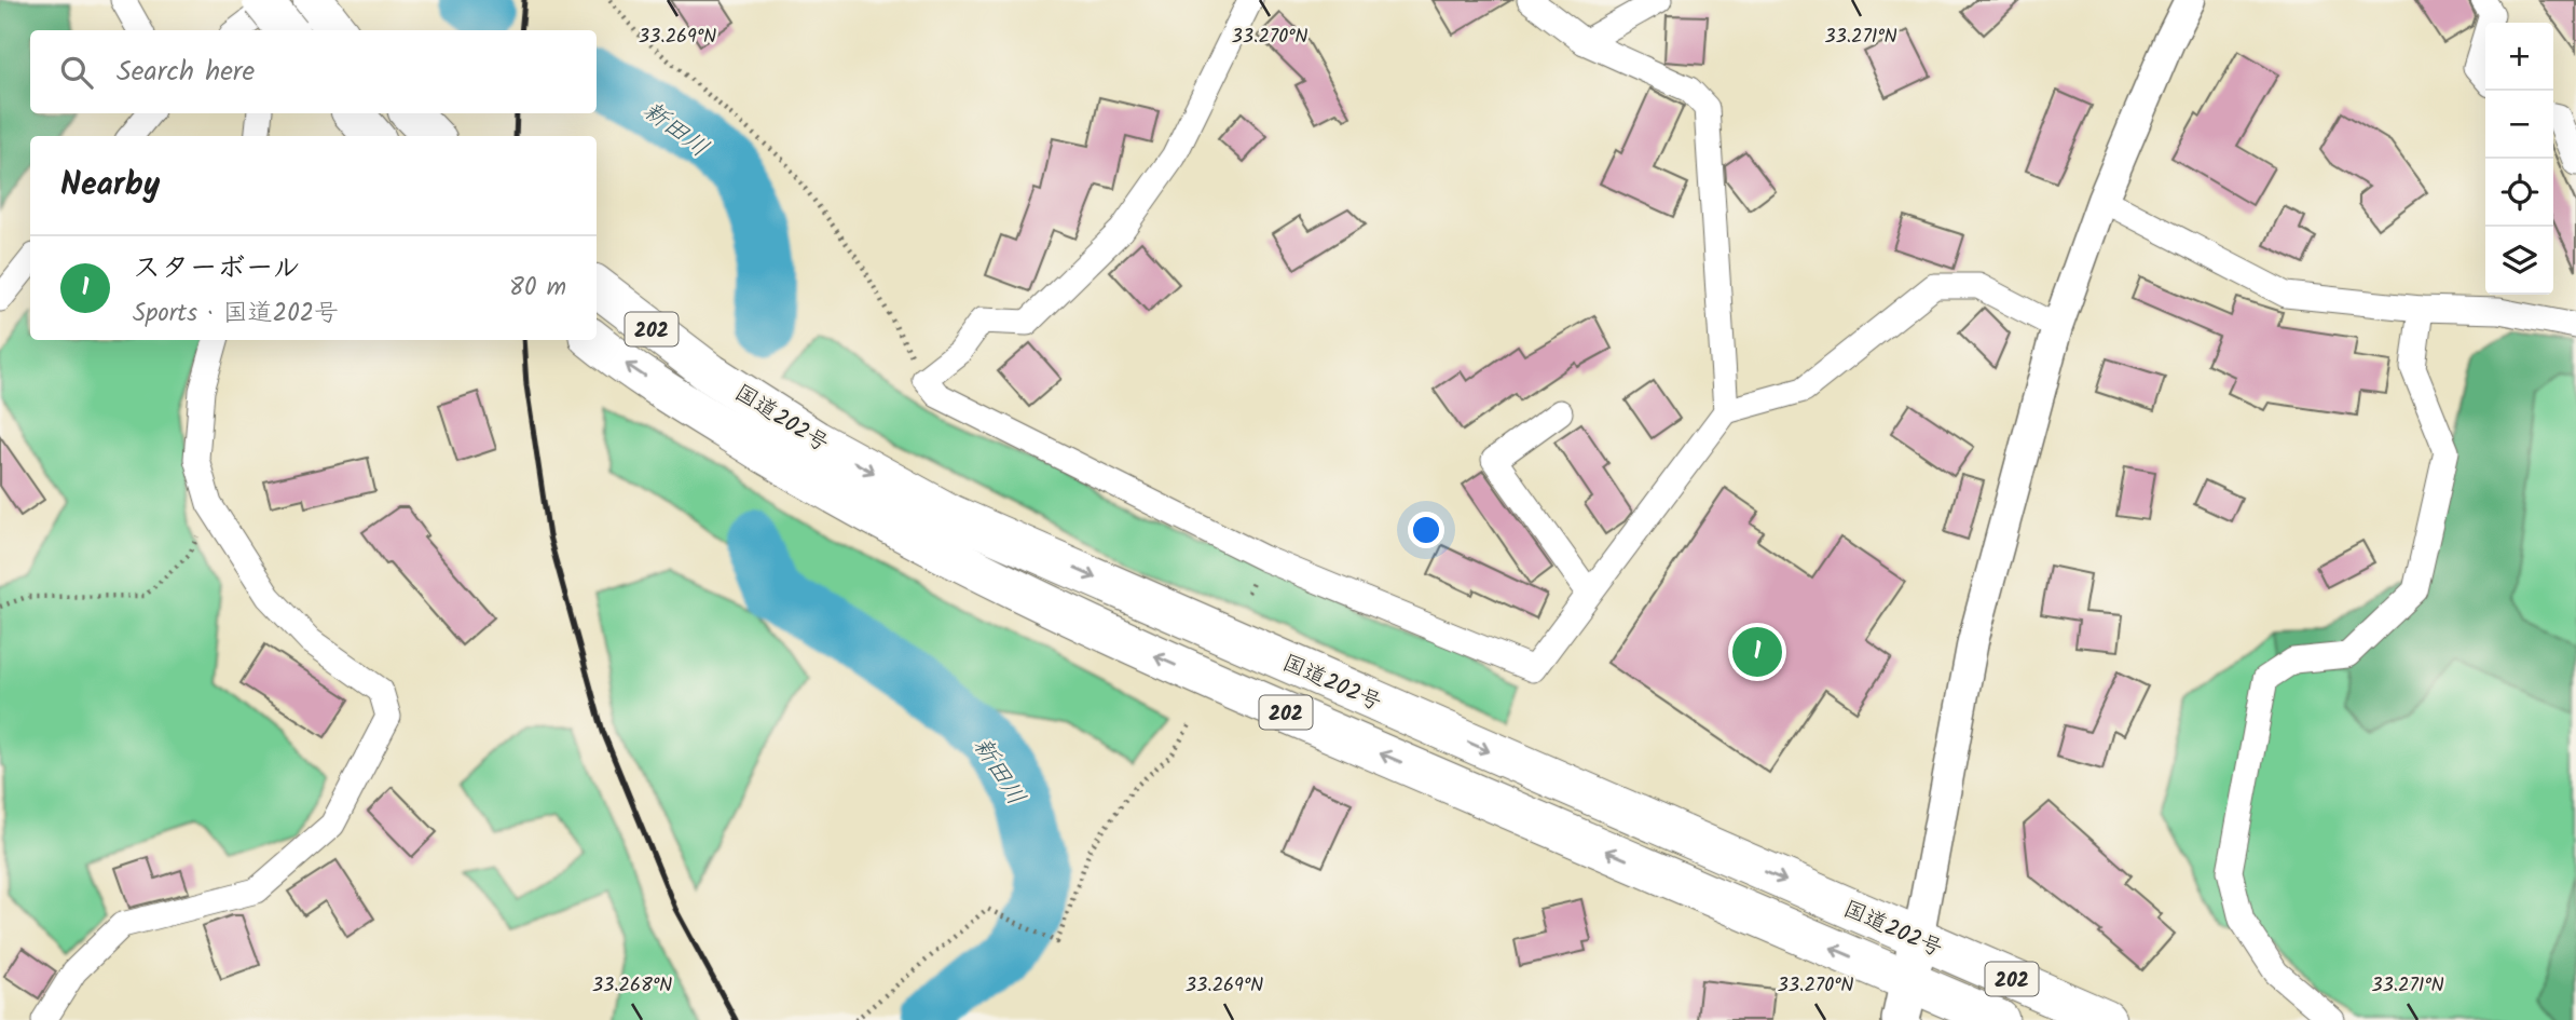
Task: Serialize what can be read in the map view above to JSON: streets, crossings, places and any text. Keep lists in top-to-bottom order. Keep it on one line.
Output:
{"streets":{"highway":["202","国道202号"]},"water":["新田川"],"page":{"map_buttons":["+","−"],"search":"Search here","heading":"Nearby","list":[{"mark":"1","name":"スターボール","note":"Sports · 国道202号","value":"80 m"}],"pins":"1"},"coordinates":["33.269°N","33.270°N","33.271°N","33.268°N"]}
